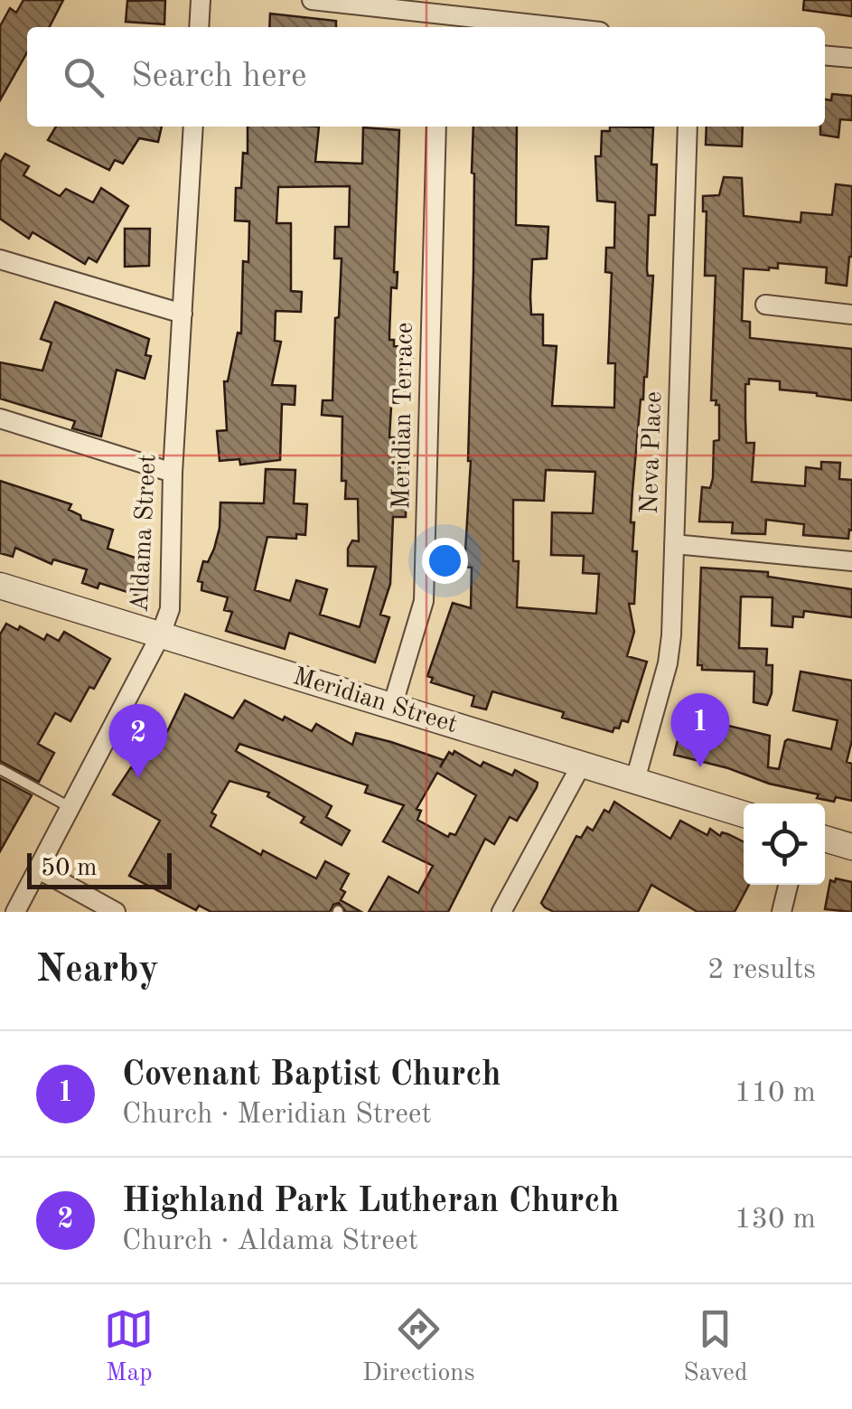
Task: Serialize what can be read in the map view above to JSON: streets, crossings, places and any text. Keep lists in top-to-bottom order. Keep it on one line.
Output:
{"streets":{"street":["Meridian Terrace","Neva Place","Aldama Street","Meridian Street"]},"crossings":[["Meridian Terrace","Meridian Street"],["Neva Place","Meridian Street"],["Aldama Street","Meridian Street"]],"scale_bar":"50 m","page":{"search":"Search here","pins":["1","2"],"scale":"50 m","heading":["Nearby","2 results"],"list":[{"mark":"1","name":"Covenant Baptist Church","note":"Church · Meridian Street","value":"110 m"},{"mark":"2","name":"Highland Park Lutheran Church","note":"Church · Aldama Street","value":"130 m"}],"nav":["Map","Directions","Saved"]}}
